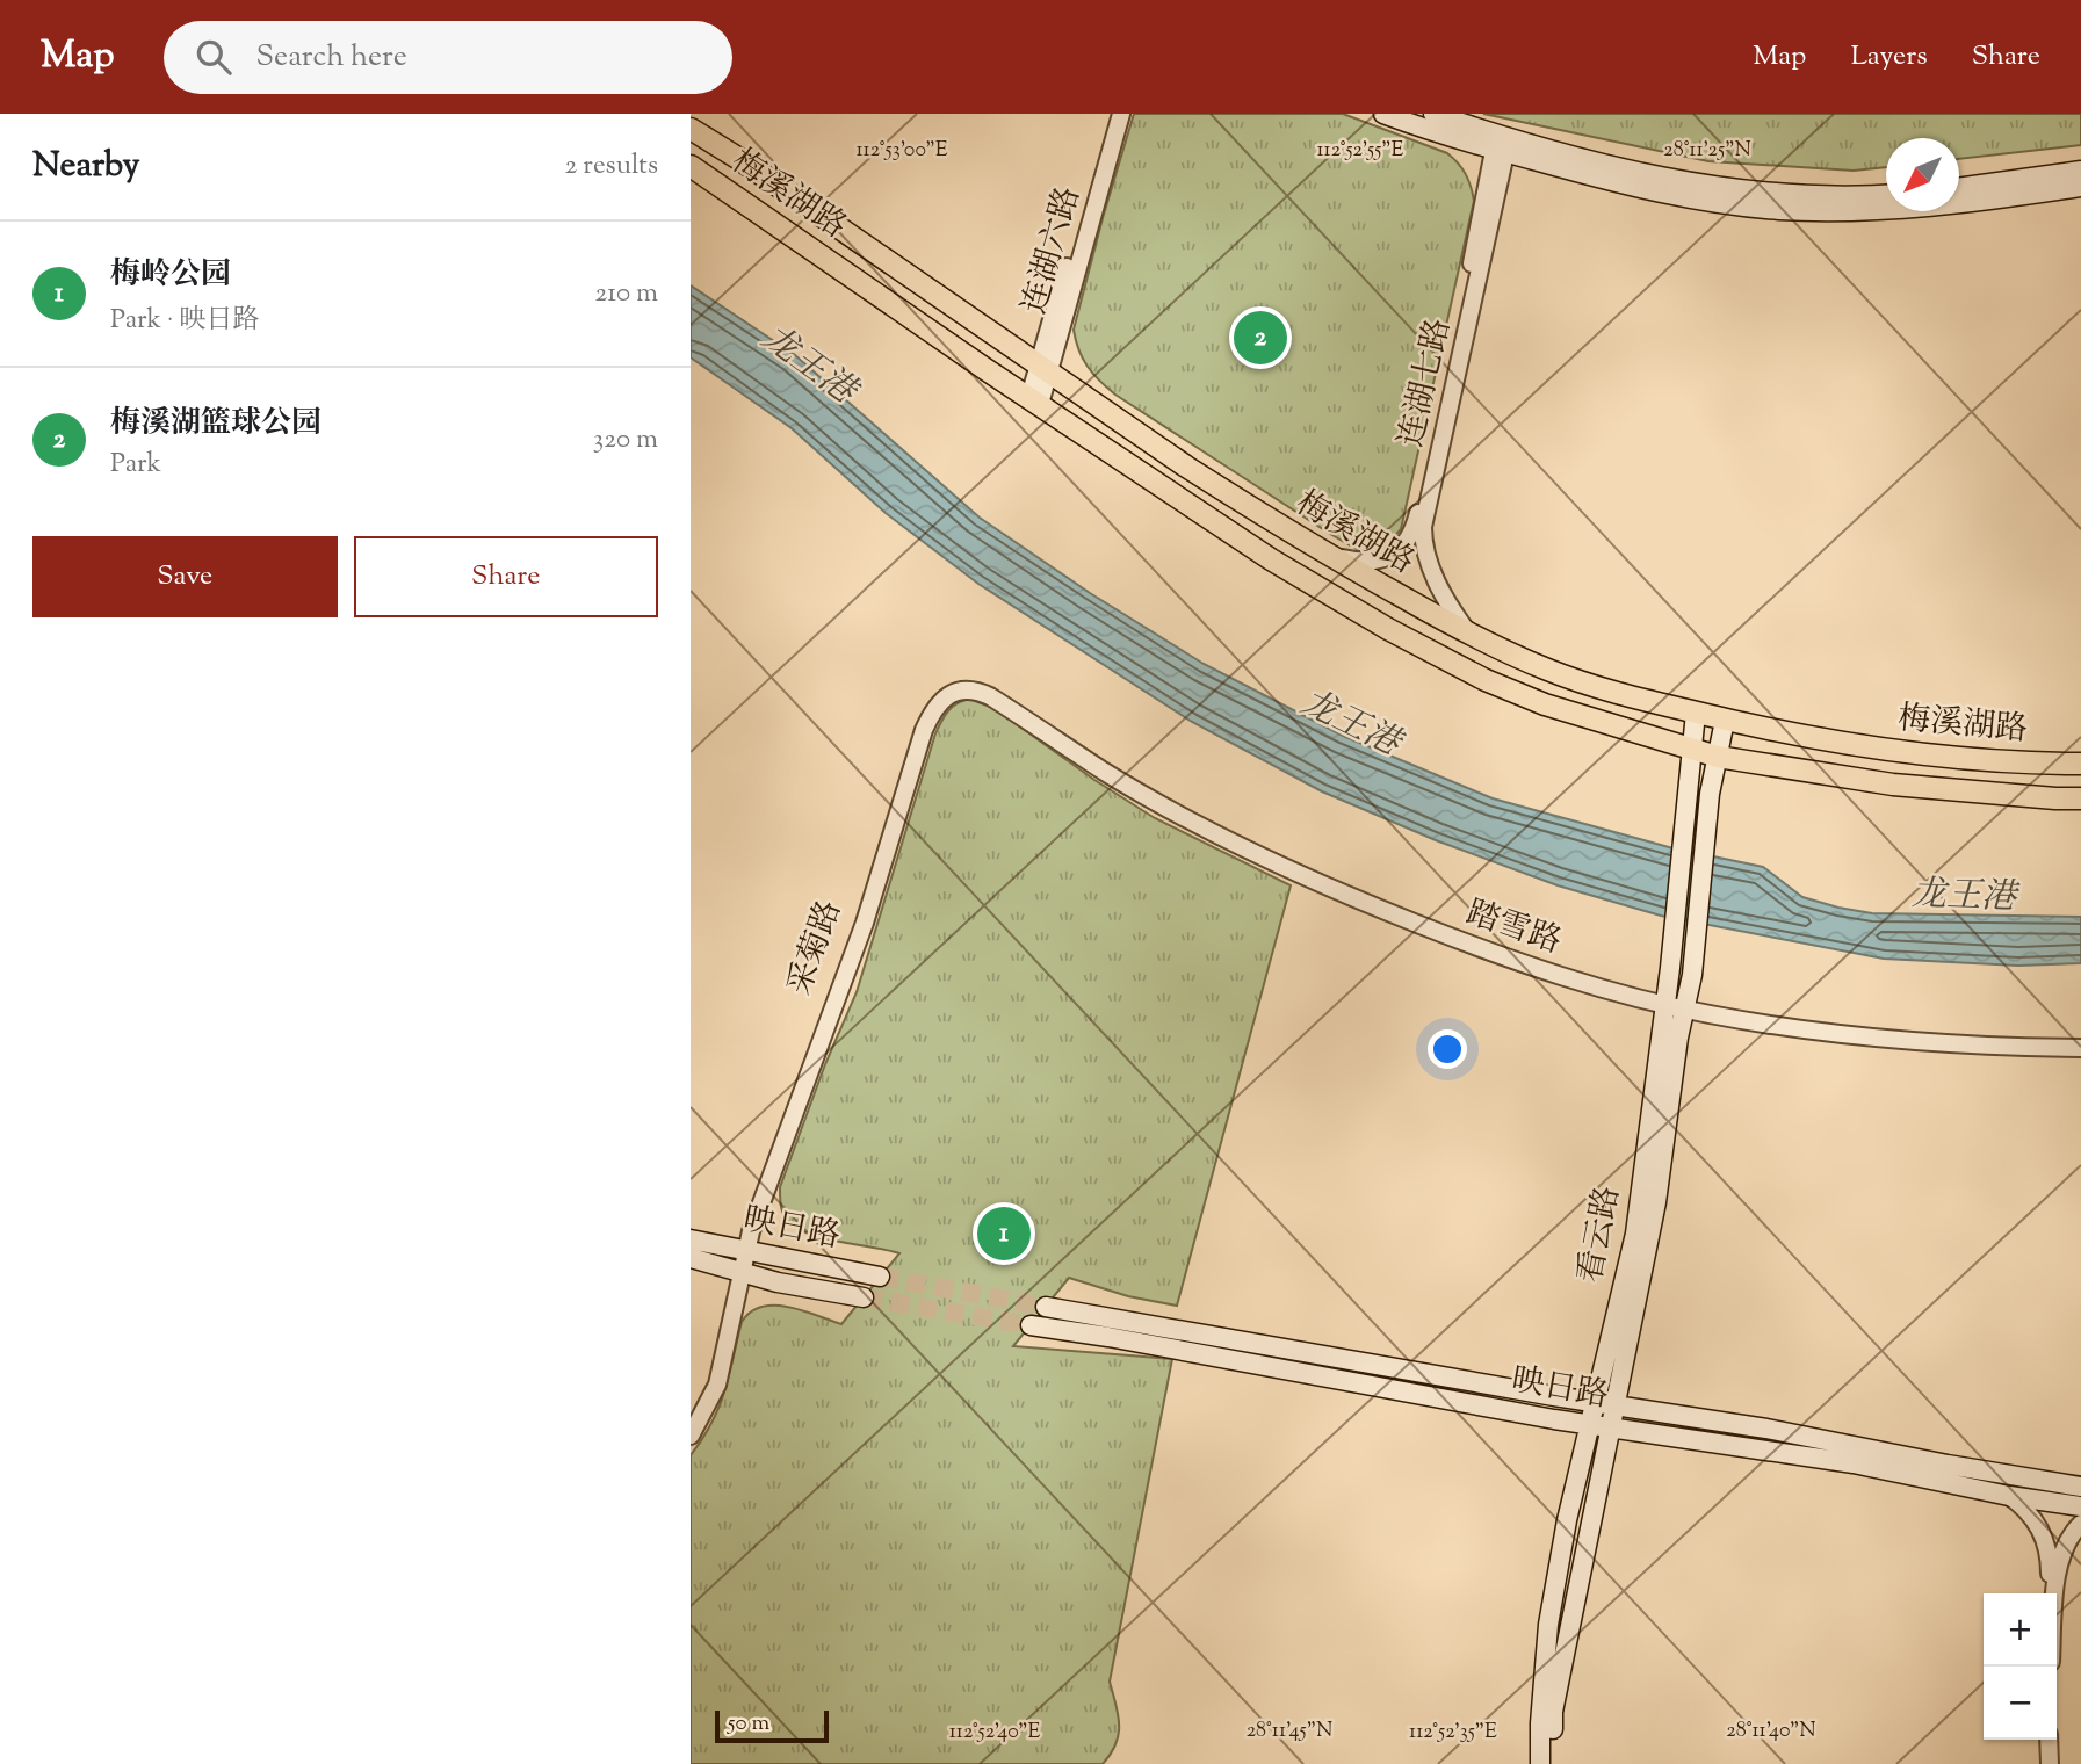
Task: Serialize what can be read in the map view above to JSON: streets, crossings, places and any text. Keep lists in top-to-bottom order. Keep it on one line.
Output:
{"streets":{"main road":["梅溪湖路","映日路","看云路"],"street":["连湖六路","连湖七路","踏雪路","采菊路"]},"crossings":[["梅溪湖路","连湖六路"],["梅溪湖路","连湖七路"],["梅溪湖路","看云路"],["踏雪路","采菊路"],["踏雪路","看云路"],["采菊路","映日路"],["映日路","看云路"]],"water":["龙王港"],"scale_bar":"50 m","north":"bottom left","page":{"header":"Map","search":"Search here","nav":["Map","Layers","Share"],"heading":["Nearby","2 results"],"list":[{"mark":"1","name":"梅岭公园","note":"Park · 映日路","value":"210 m"},{"mark":"2","name":"梅溪湖篮球公园","note":"Park","value":"320 m"}],"pins":["2","1"],"buttons":["Save","Share"],"map_buttons":["+","−"],"scale":"50 m"},"coordinates":["112°53'00\"E","112°52'55\"E","28°11'25\"N","28°11'45\"N","28°11'40\"N","112°52'40\"E","112°52'35\"E"]}
